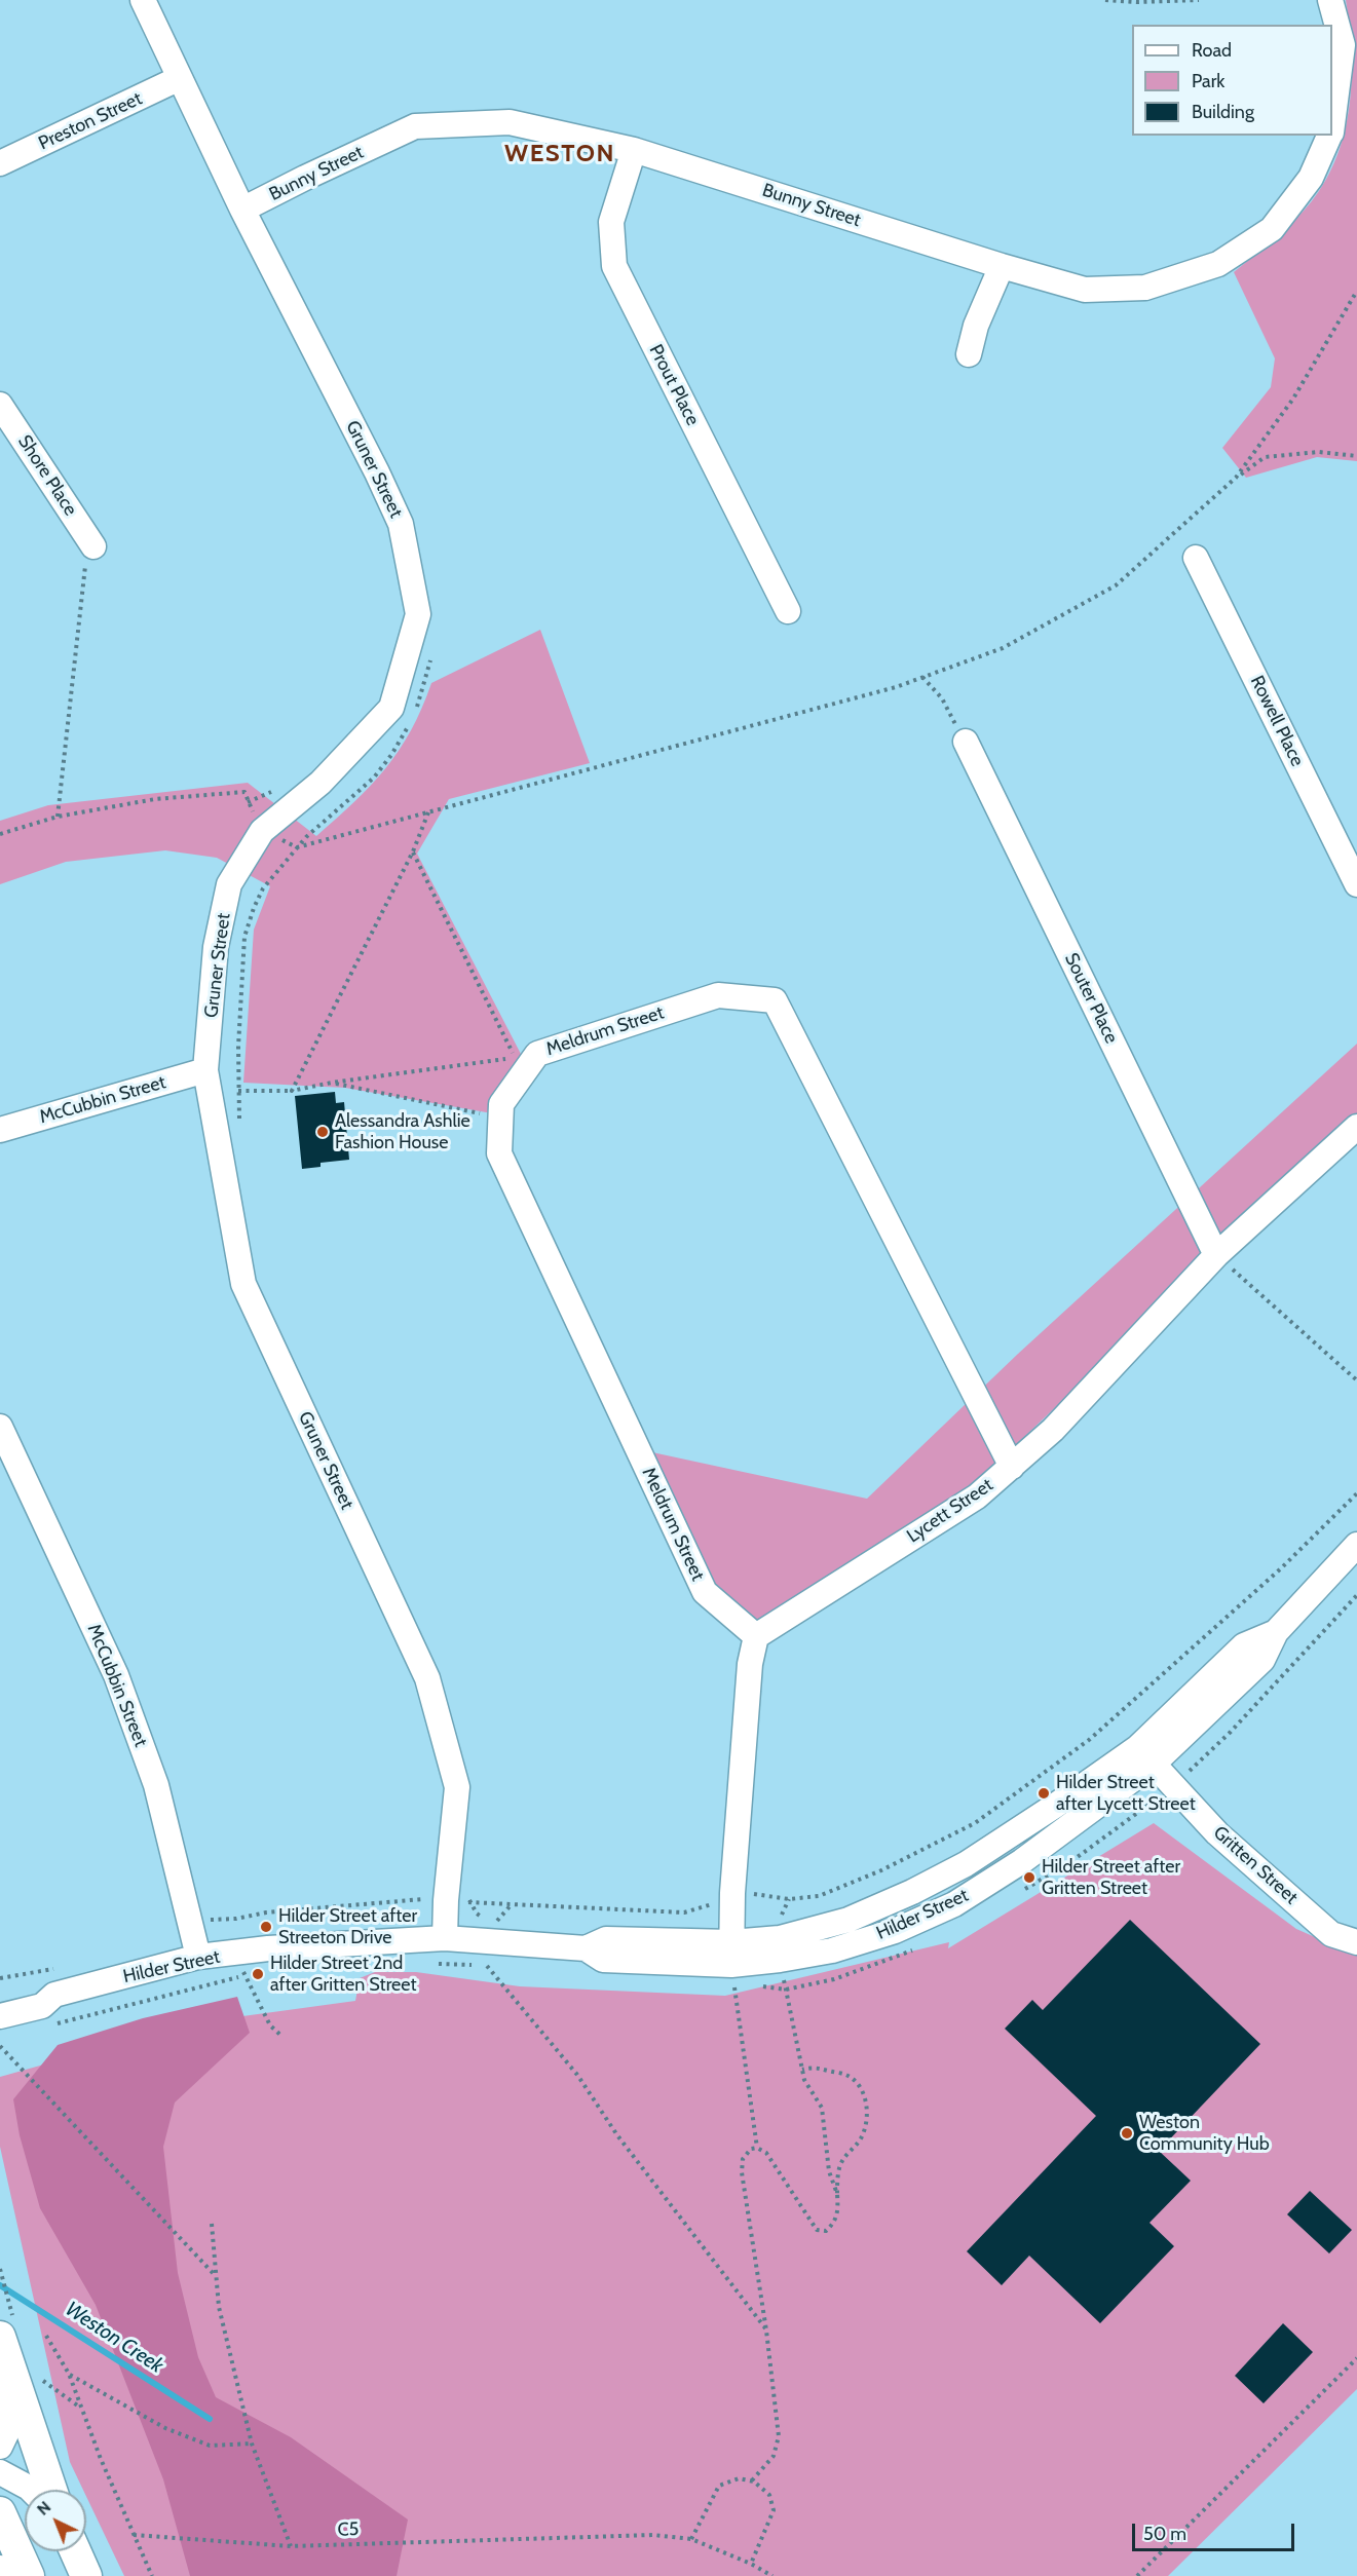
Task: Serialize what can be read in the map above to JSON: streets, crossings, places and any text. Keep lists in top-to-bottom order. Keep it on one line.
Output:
{"streets":{"street":["Preston Street","Bunny Street","Prout Place","Gruner Street","Shore Place","Rowell Place","Souter Place","Meldrum Street","McCubbin Street","Lycett Street","Gritten Street","Hilder Street"],"path":["C5"]},"crossings":[["Preston Street","Gruner Street"],["Bunny Street","Prout Place"],["Bunny Street","Gruner Street"],["Gruner Street","McCubbin Street"],["Gruner Street","Hilder Street"],["Souter Place","Lycett Street"],["Meldrum Street","Lycett Street"],["McCubbin Street","Hilder Street"],["Gritten Street","Hilder Street"]],"districts":["WESTON"],"water":["Weston Creek"],"places":["Alessandra Ashlie Fashion House","Hilder Street after Lycett Street","Hilder Street after Gritten Street","Hilder Street after Streeton Drive","Hilder Street 2nd after Gritten Street","Weston Community Hub"],"legend":["Road","Park","Building"],"scale_bar":"50 m","north":"top left"}
